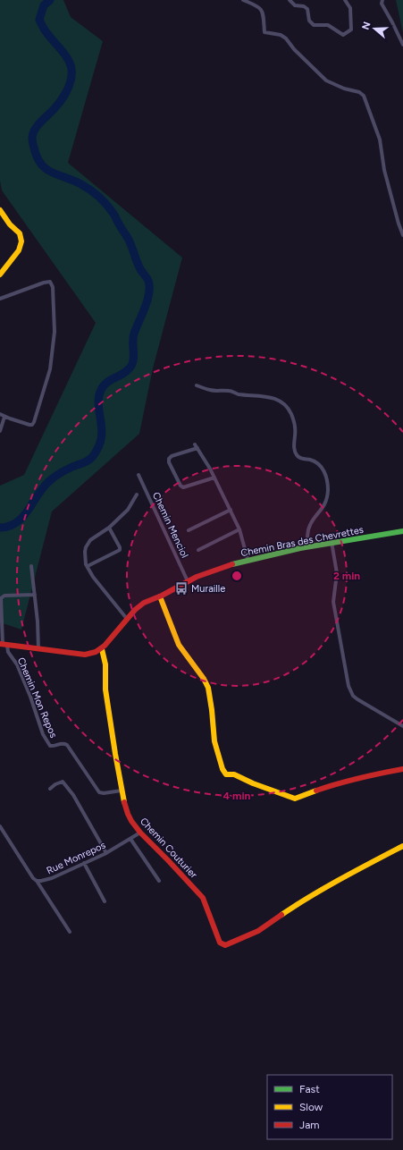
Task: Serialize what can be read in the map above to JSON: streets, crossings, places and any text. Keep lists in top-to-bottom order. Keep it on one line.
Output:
{"streets":{"street":["Chemin Menciol","Chemin Bras des Chevrettes","Chemin Mon Repos","Chemin Couturier","Rue Monrepos"]},"crossings":[["Chemin Menciol","Chemin Bras des Chevrettes"],["Chemin Bras des Chevrettes","Chemin Couturier"],["Chemin Mon Repos","Chemin Couturier"],["Chemin Couturier","Rue Monrepos"]],"places":{"bus stop":["Muraille"]},"legend":["Fast","Slow","Jam"],"north":"left","rings":["2 min","4 min"]}
